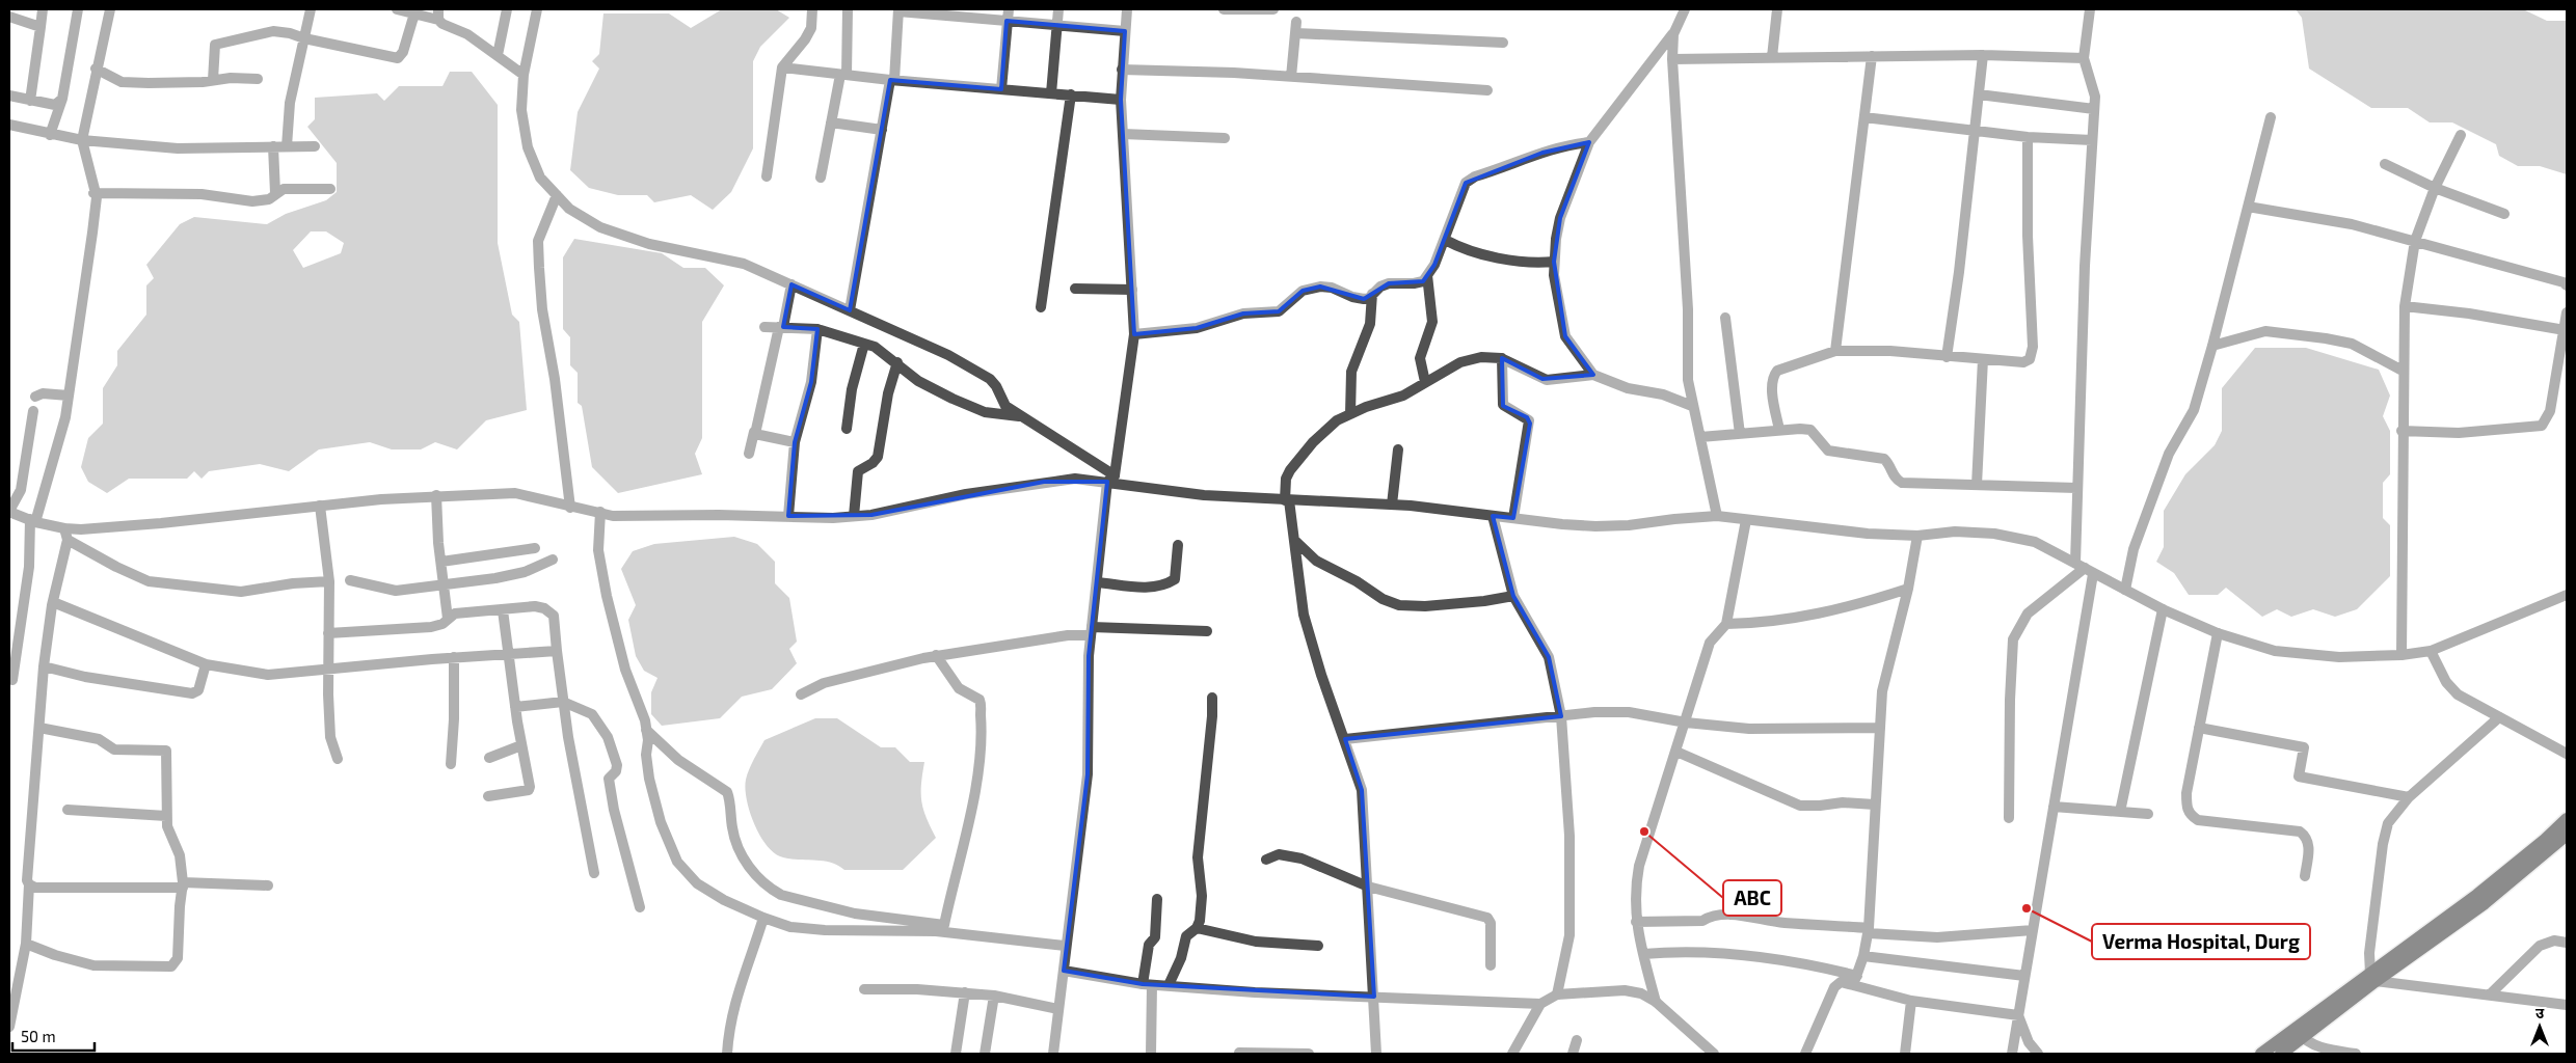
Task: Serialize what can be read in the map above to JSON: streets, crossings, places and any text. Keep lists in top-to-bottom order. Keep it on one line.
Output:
{"places":["ABC","Verma Hospital, Durg"],"scale_bar":"50 m","north":"top"}
